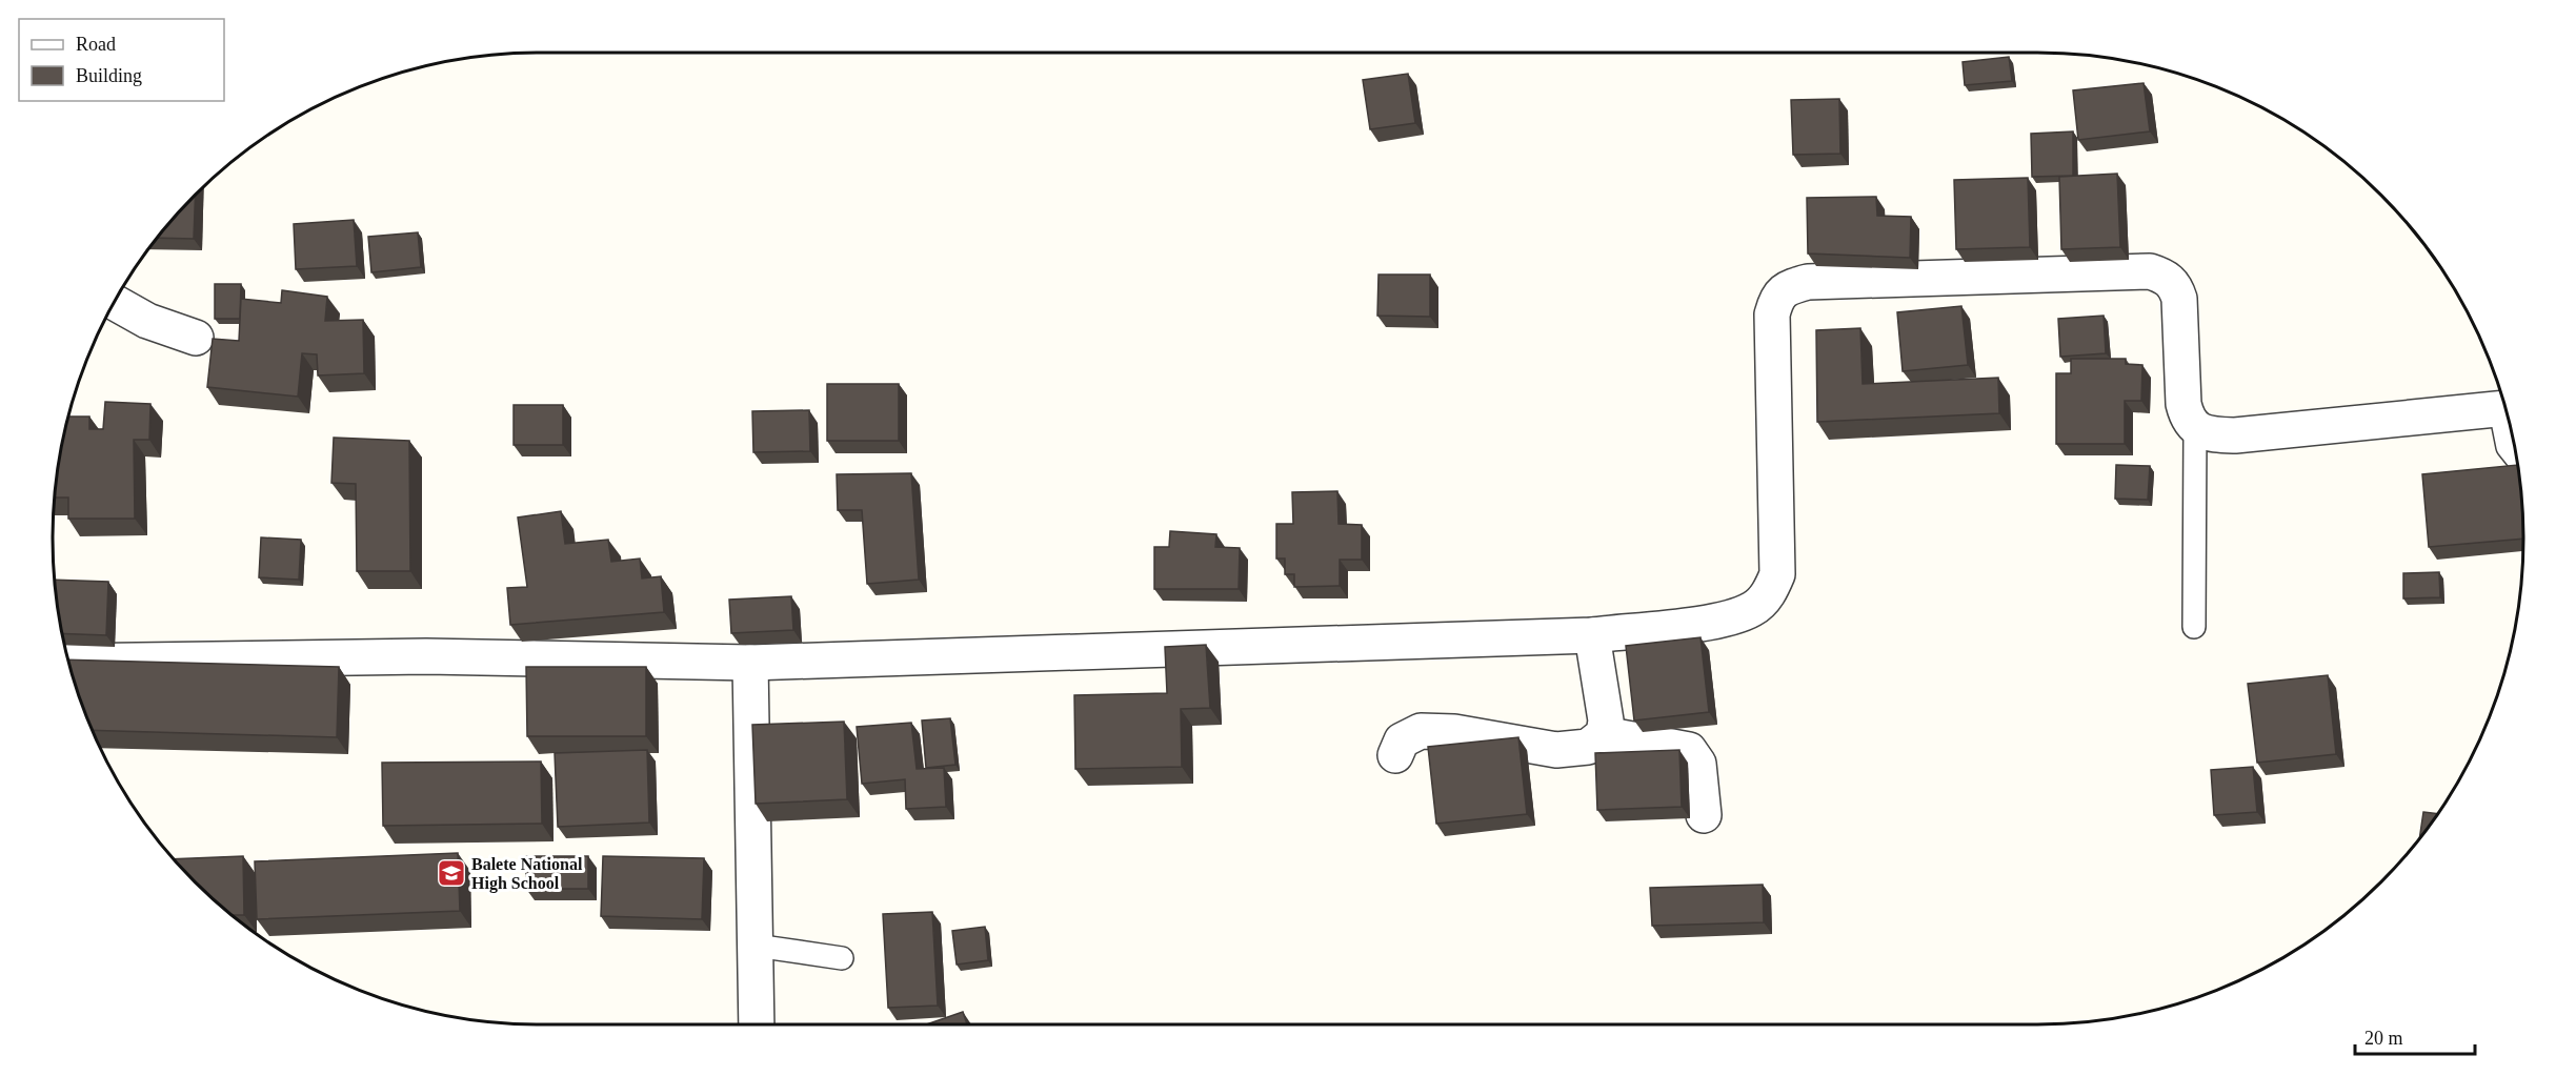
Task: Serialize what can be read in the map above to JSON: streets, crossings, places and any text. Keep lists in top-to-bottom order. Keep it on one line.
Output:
{"places":{"school or university":["Balete National High School"]},"legend":["Road","Building"],"scale_bar":"20 m"}
